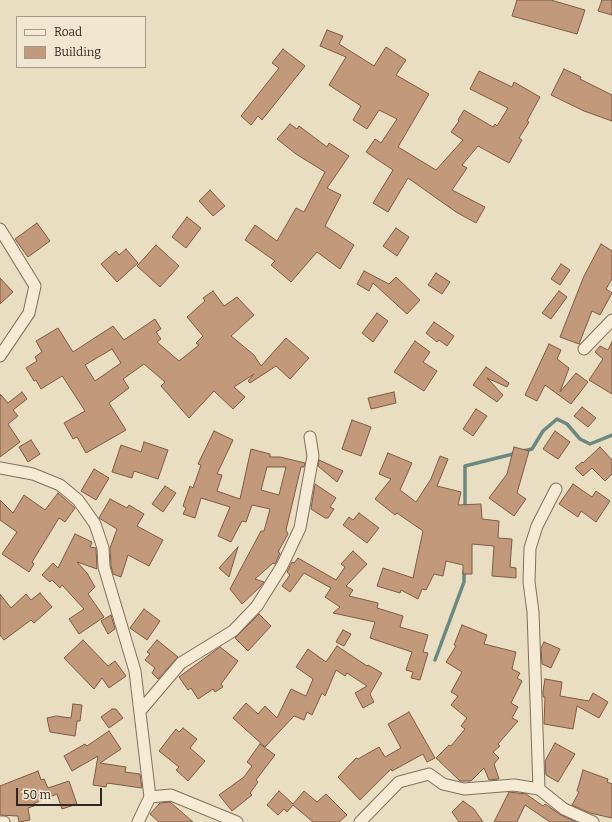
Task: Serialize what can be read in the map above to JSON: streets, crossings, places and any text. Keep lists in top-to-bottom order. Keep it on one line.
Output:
{"legend":["Road","Building"],"scale_bar":"50 m"}
